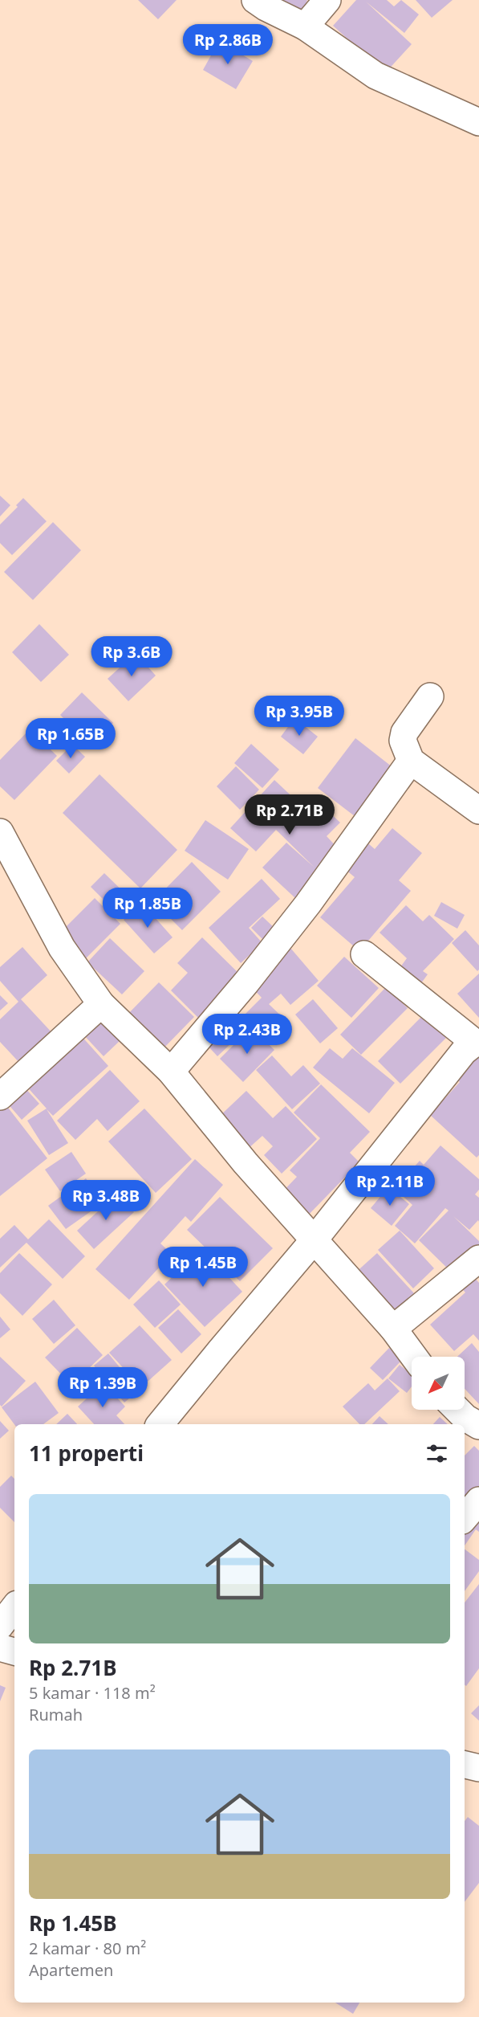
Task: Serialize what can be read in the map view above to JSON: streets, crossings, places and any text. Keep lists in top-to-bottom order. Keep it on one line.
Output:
{"north":"bottom left","page":{"price":["Rp 2.86B","Rp 3.6B","Rp 3.95B","Rp 1.65B","Rp 2.71B","Rp 1.85B","Rp 2.43B","Rp 2.11B","Rp 3.48B","Rp 1.45B","Rp 1.39B"],"heading":"11 properti","list":[{"name":"Rp 2.71B","note":"5 kamar · 118 m² · Rumah"},{"name":"Rp 1.45B","note":"2 kamar · 80 m² · Apartemen"}]}}
